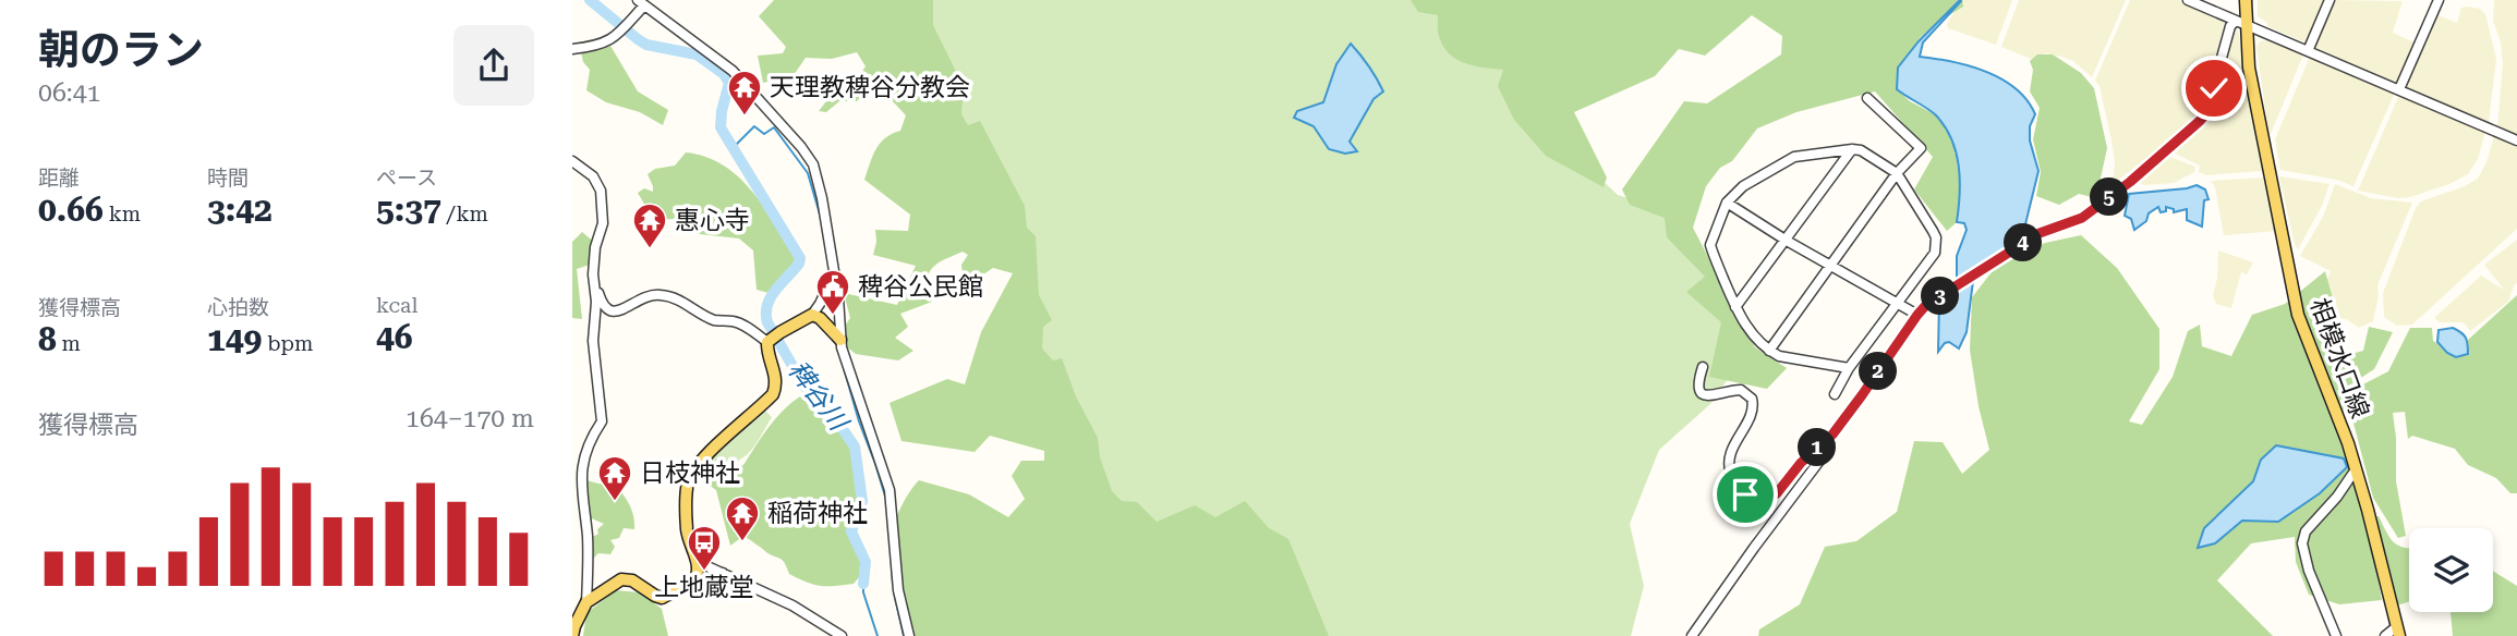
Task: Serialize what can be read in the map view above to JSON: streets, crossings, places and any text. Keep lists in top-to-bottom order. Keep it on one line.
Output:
{"streets":{"main road":["相模水口線"]},"water":["稗谷川"],"places":{"temple":["天理教稗谷分教会","惠心寺","日枝神社","稲荷神社"],"public building":["稗谷公民館"],"bus stop":["上地蔵堂"]},"page":{"heading":["朝のラン","06:41"],"stats":[["距離","0.66 km"],["時間","3:42"],["ペース","5:37 /km"],["獲得標高","8 m"],["心拍数","149 bpm"],["kcal","46"]],"pins":["5","4","3","2","1"],"chart":["獲得標高","164–170 m"]}}
